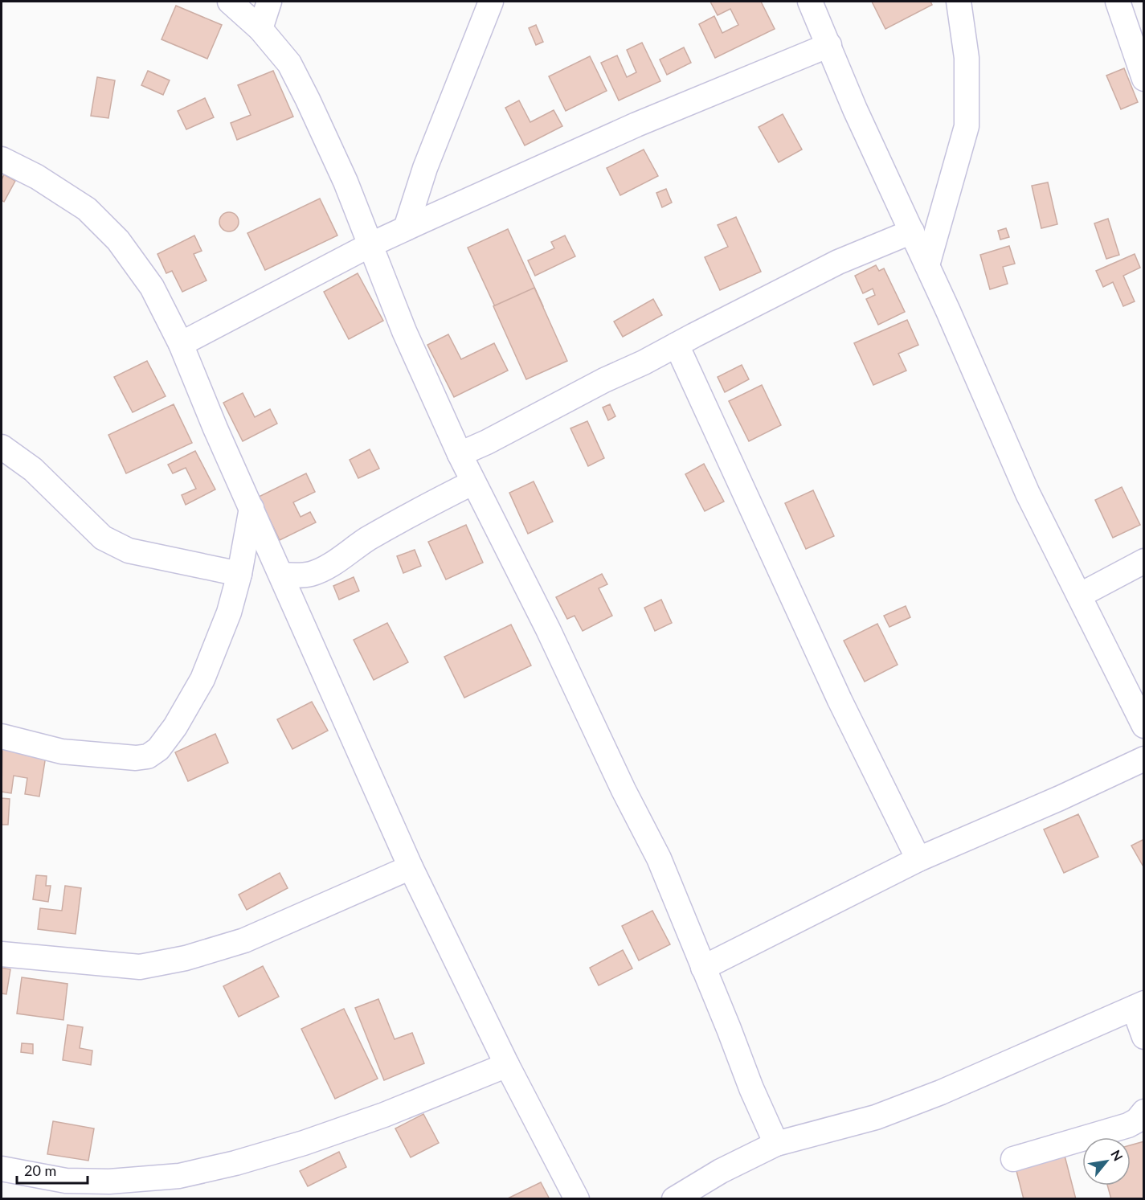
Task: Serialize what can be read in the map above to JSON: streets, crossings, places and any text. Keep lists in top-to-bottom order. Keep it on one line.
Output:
{"scale_bar":"20 m","north":"top right"}
